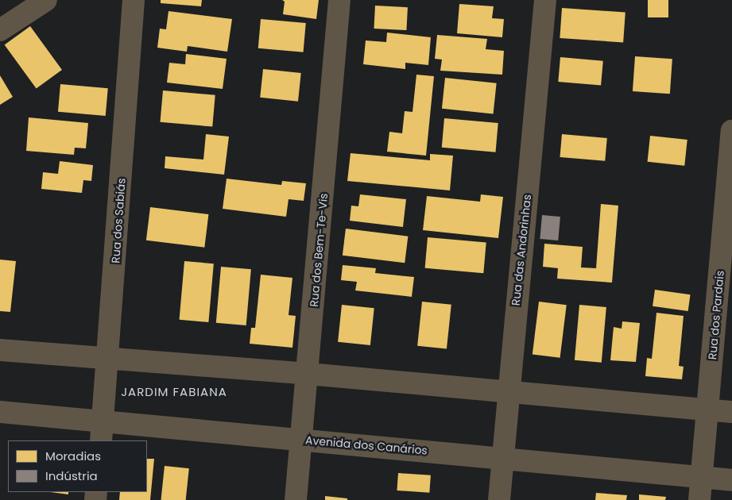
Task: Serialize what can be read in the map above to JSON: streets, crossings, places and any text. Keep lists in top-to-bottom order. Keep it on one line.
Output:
{"streets":{"street":["Rua dos Sabiás","Rua dos Bem-Te-Vis","Rua das Andorinhas","Rua dos Pardais","Avenida dos Canários"]},"crossings":[["Rua dos Sabiás","Avenida dos Canários"],["Rua dos Bem-Te-Vis","Avenida dos Canários"],["Rua das Andorinhas","Avenida dos Canários"],["Rua dos Pardais","Avenida dos Canários"]],"districts":["JARDIM FABIANA"],"legend":["Moradias","Indústria"]}
